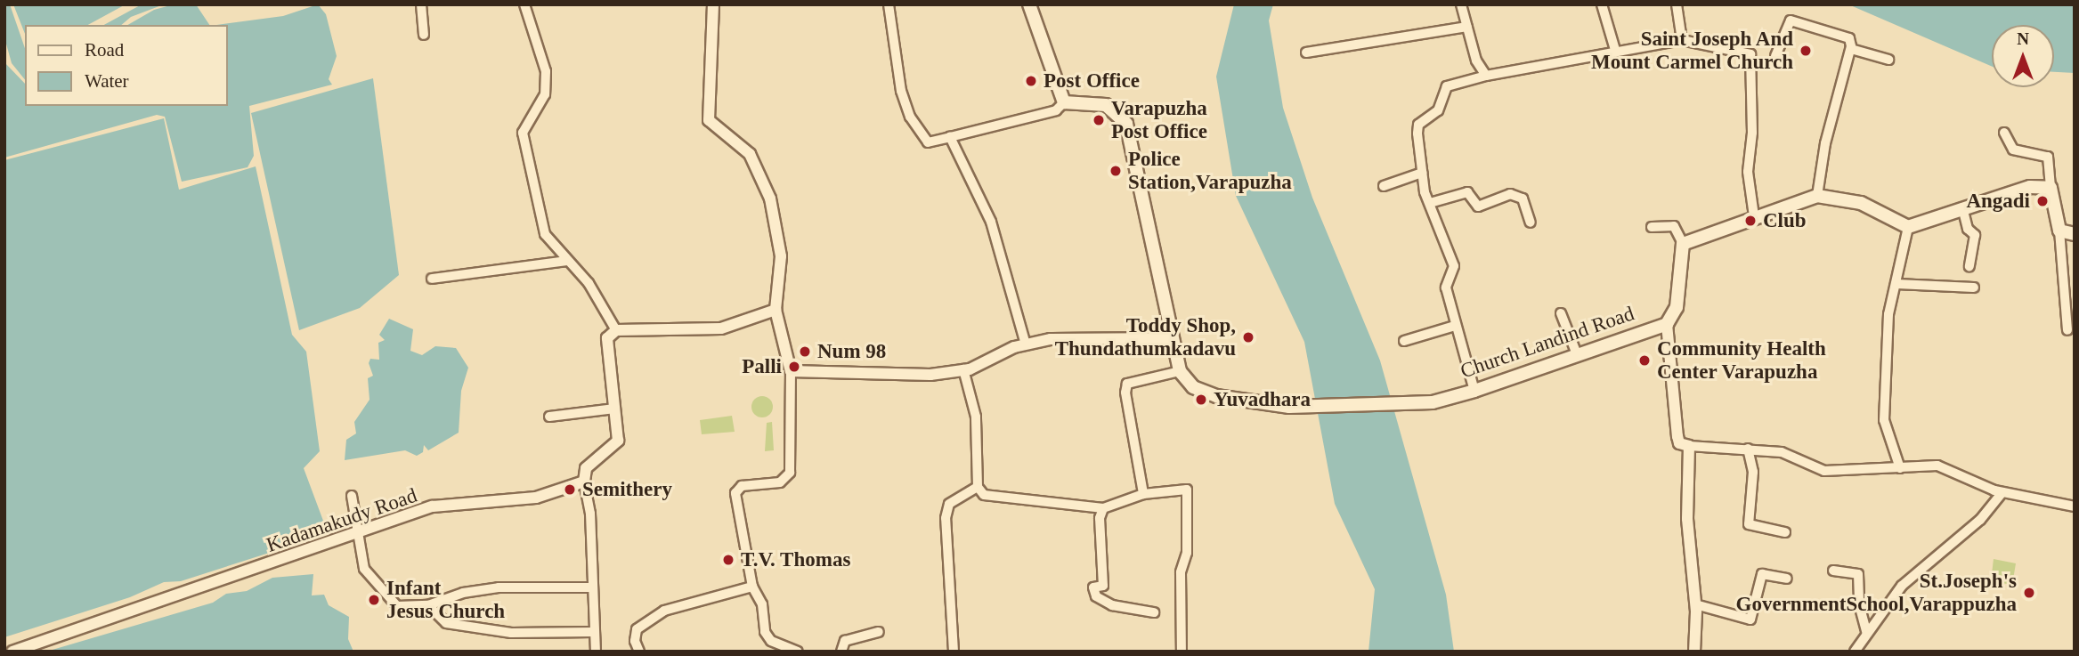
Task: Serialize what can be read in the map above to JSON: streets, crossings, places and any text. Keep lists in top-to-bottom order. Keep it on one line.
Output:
{"streets":{"main road":["Church Landind Road"],"street":["Kadamakudy Road"]},"places":["Saint Joseph And Mount Carmel Church","Post Office","Varapuzha Post Office","Police Station,Varapuzha","Angadi","Club","Toddy Shop, Thundathumkadavu","Num 98","Community Health Center Varapuzha","Palli","Yuvadhara","Semithery","T.V. Thomas","St.Joseph's GovernmentSchool,Varappuzha","Infant Jesus Church"],"legend":["Road","Water"],"north":"top"}
